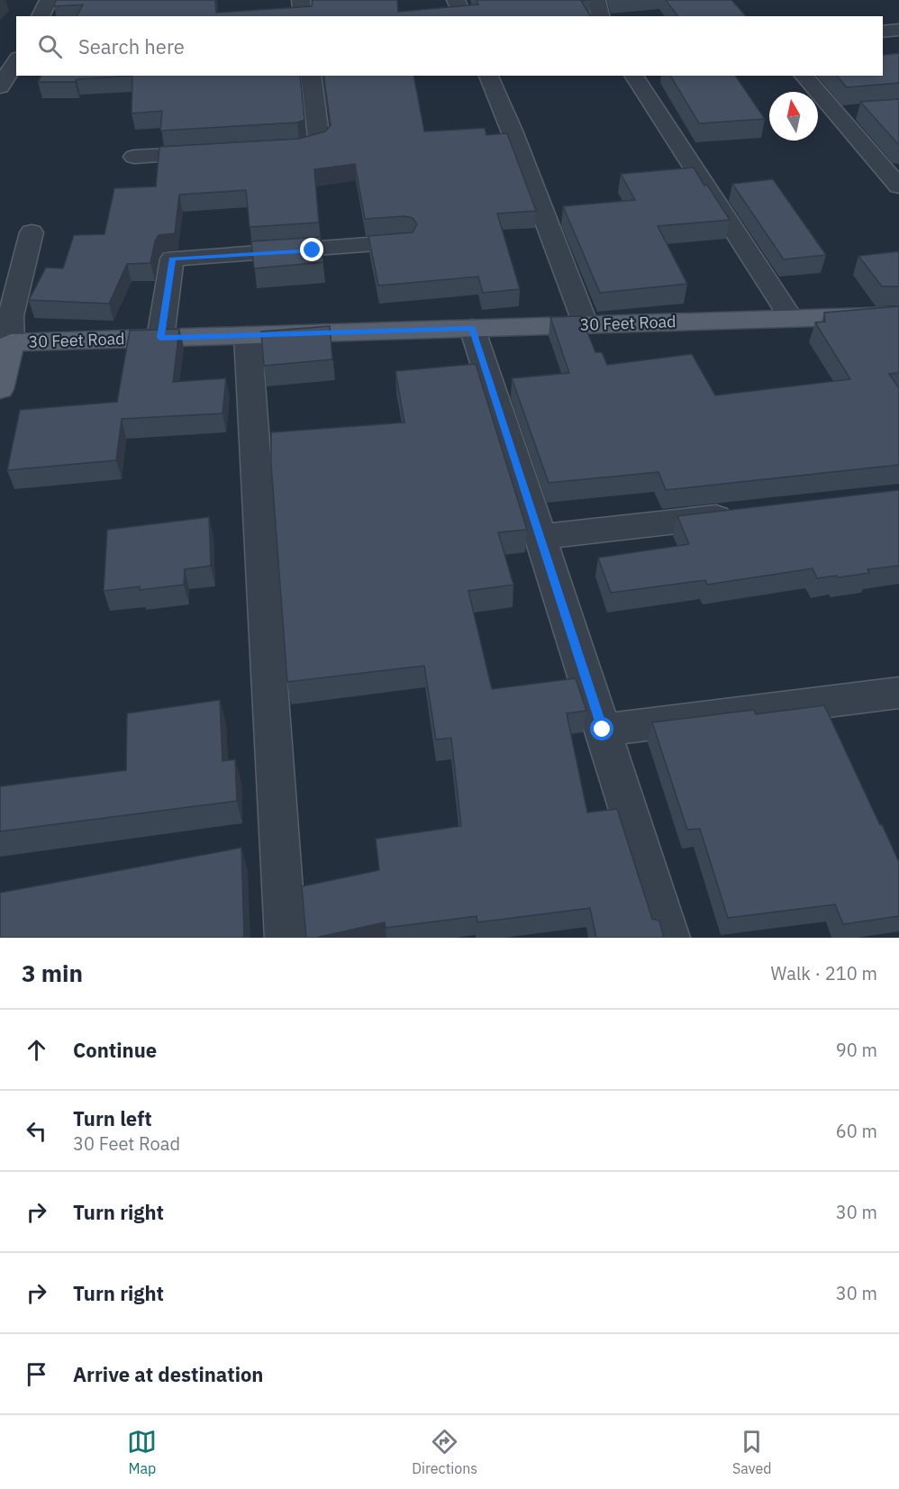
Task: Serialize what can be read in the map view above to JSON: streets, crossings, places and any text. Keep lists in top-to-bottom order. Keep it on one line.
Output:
{"streets":{"main road":["30 Feet Road"]},"north":"top","page":{"search":"Search here","heading":["3 min","Walk · 210 m"],"list":[["Continue","90 m"],["Turn left","30 Feet Road","60 m"],["Turn right","30 m"],["Turn right","30 m"],"Arrive at destination"],"nav":["Map","Directions","Saved"]}}
